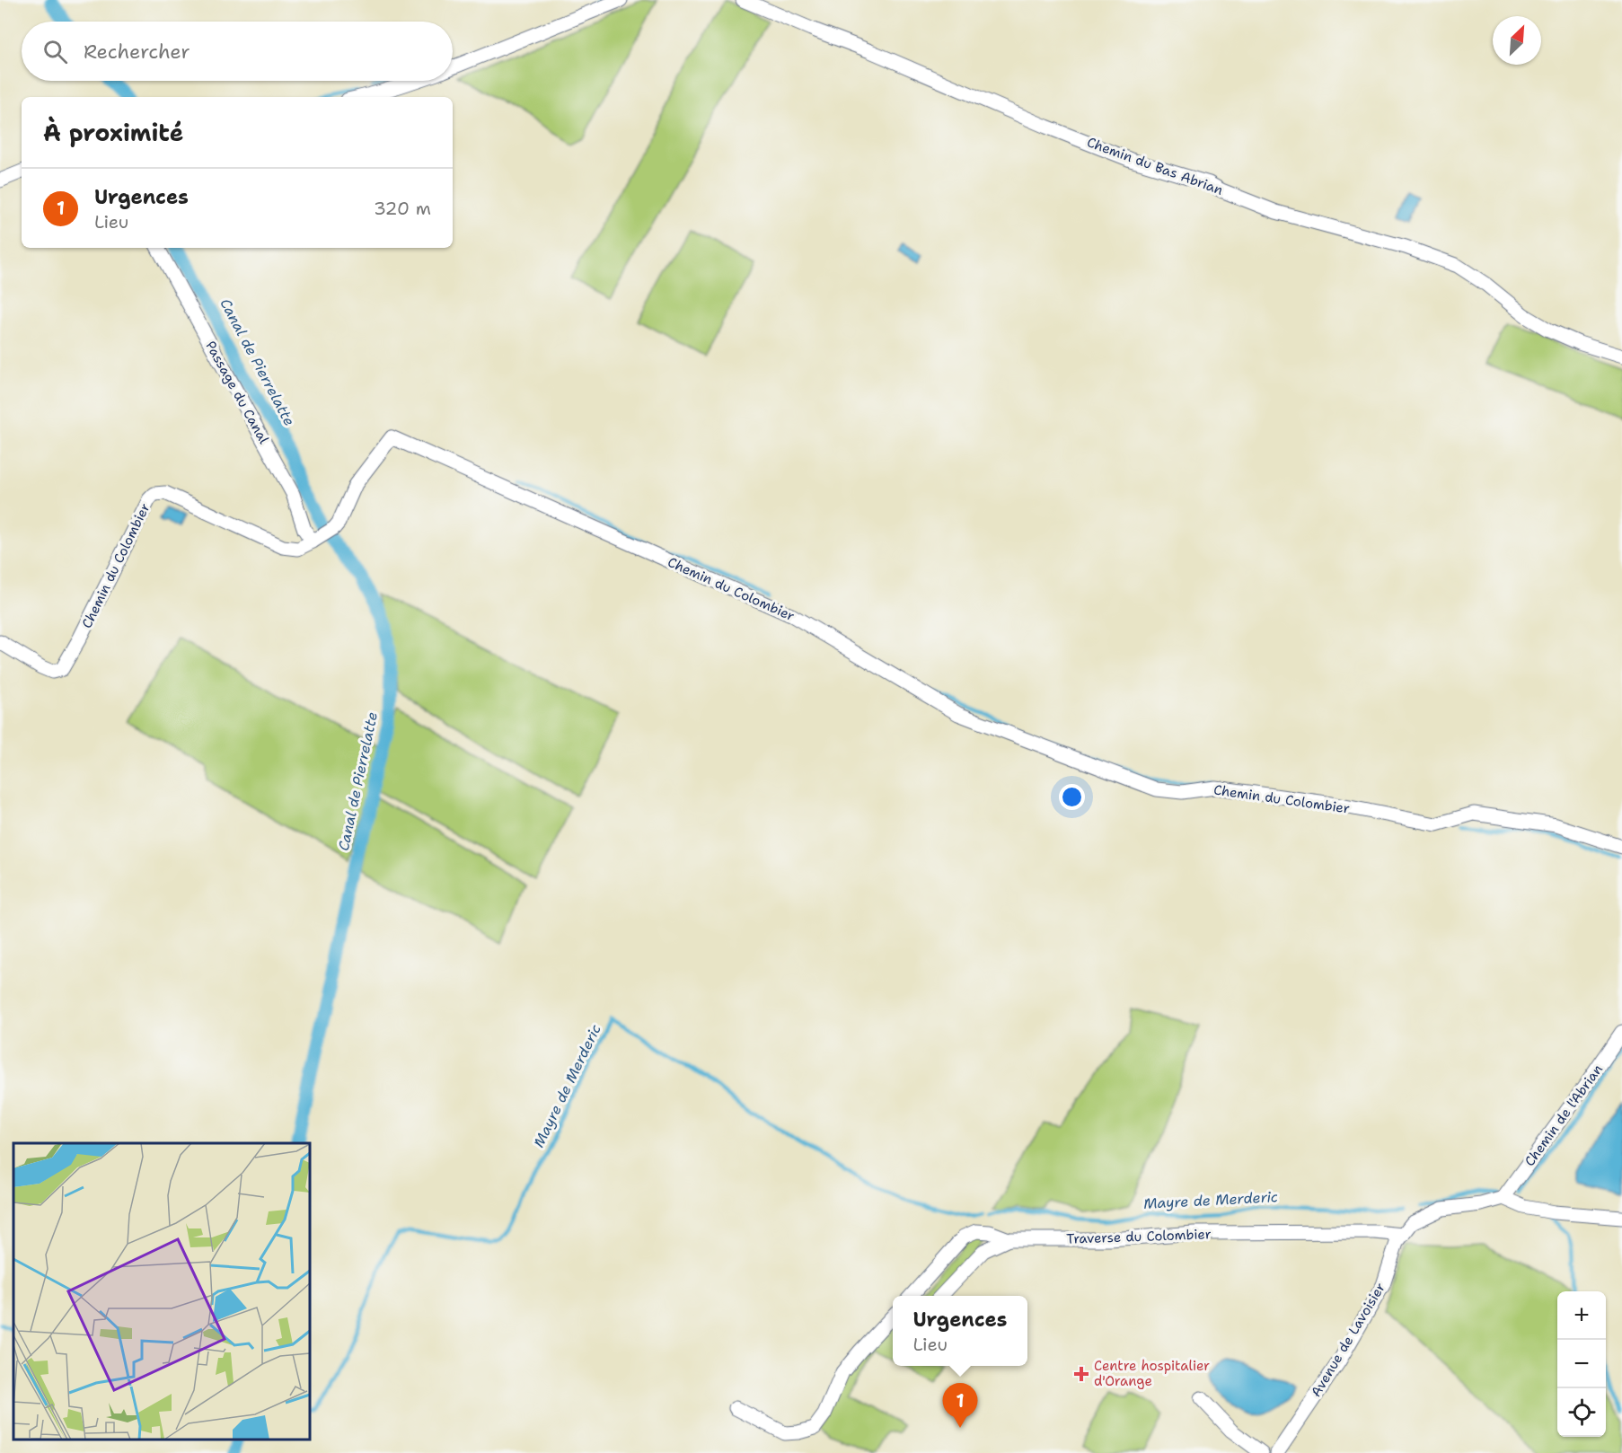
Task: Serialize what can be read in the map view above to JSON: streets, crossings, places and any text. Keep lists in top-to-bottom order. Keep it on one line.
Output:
{"streets":{"street":["Chemin du Bas Abrian","Passage du Canal","Chemin du Colombier","Chemin de l'Abrian","Traverse du Colombier","Avenue de Lavoisier"]},"crossings":[["Passage du Canal","Chemin du Colombier"],["Chemin de l'Abrian","Avenue de Lavoisier"],["Traverse du Colombier","Avenue de Lavoisier"]],"water":["Canal de Pierrelatte","Mayre de Merderic"],"places":{"health":["Centre hospitalier d'Orange"]},"north":"top right","page":{"search":"Rechercher","heading":"À proximité","list":[{"mark":"1","name":"Urgences","note":"Lieu","value":"320 m"}],"map_buttons":["+","−"],"popup":["Urgences","Lieu"],"pins":"1"}}
